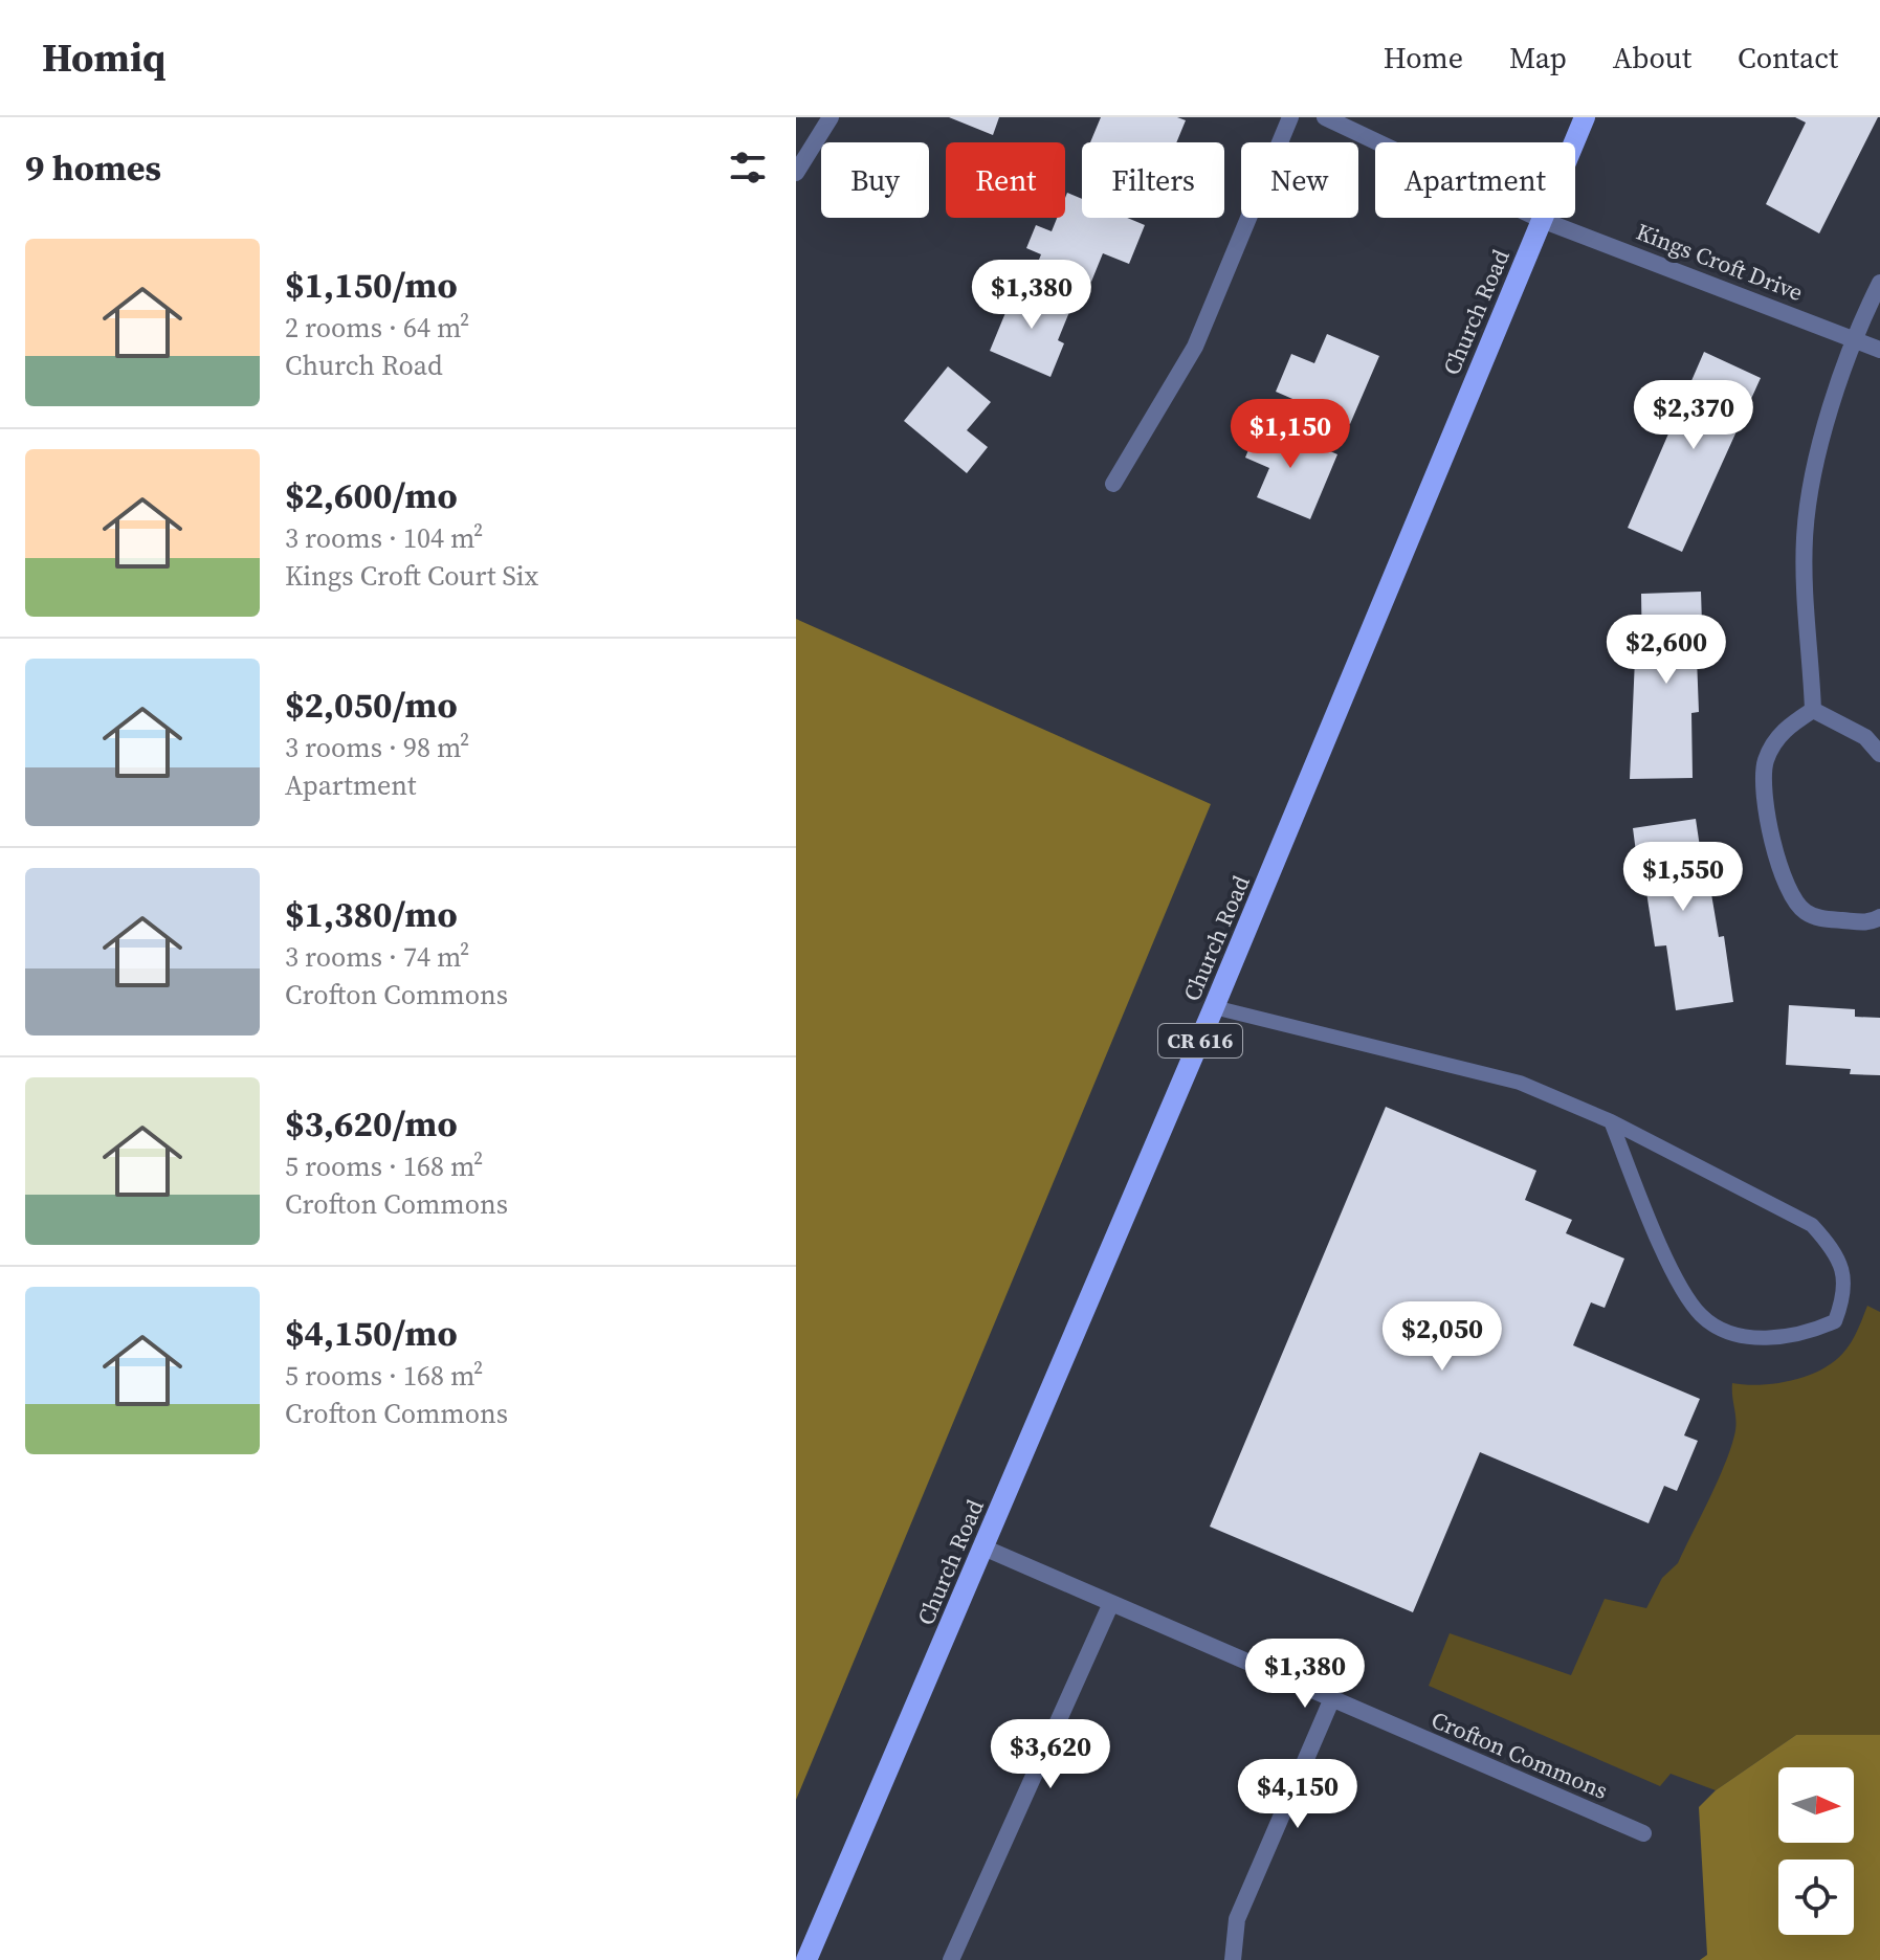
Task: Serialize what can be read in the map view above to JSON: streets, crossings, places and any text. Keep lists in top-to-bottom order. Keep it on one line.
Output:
{"streets":{"main road":["Church Road","CR 616"],"street":["Kings Croft Drive","Crofton Commons"]},"crossings":[["Kings Croft Drive","Church Road"],["Church Road","Crofton Commons"]],"north":"right","page":{"header":"Homiq","nav":["Home","Map","About","Contact"],"heading":"9 homes","chip":["Buy","Rent","Filters","New","Apartment"],"list":[{"name":"$1,150/mo","note":"2 rooms · 64 m² · Church Road"},{"name":"$2,600/mo","note":"3 rooms · 104 m² · Kings Croft Court Six"},{"name":"$2,050/mo","note":"3 rooms · 98 m² · Apartment"},{"name":"$1,380/mo","note":"3 rooms · 74 m² · Crofton Commons"},{"name":"$3,620/mo","note":"5 rooms · 168 m² · Crofton Commons"},{"name":"$4,150/mo","note":"5 rooms · 168 m² · Crofton Commons"}],"price":["$1,380","$2,370","$1,150","$2,600","$1,550","$2,050","$1,380","$3,620","$4,150"]}}
